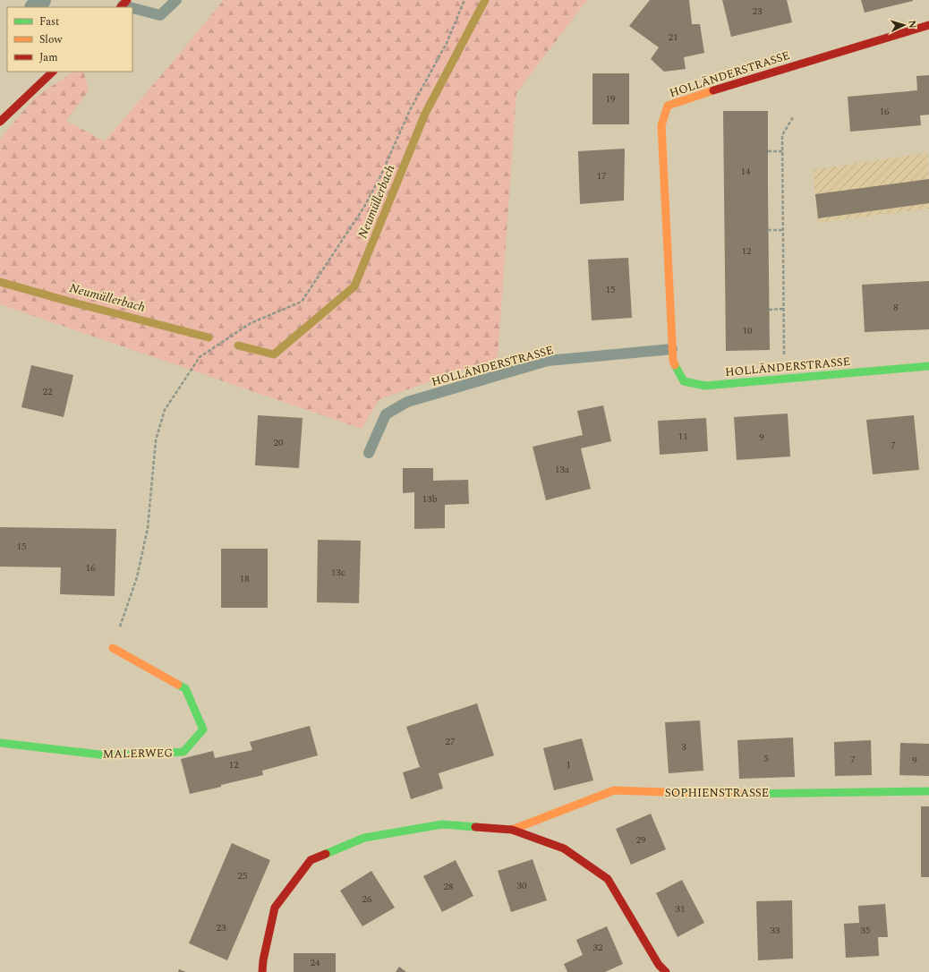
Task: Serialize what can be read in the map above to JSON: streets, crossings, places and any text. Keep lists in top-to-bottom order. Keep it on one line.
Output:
{"streets":{"street":["HOLLÄNDERSTRASSE","MALERWEG","SOPHIENSTRASSE"]},"water":["Neumüllerbach"],"house_numbers":["23","21","19","16","14","17","12","15","8","10","22","11","9","20","7","13a","13b","15","16","13c","18","27","3","5","7","9","12","1","29","25","30","28","26","31","23","33","35","32","24"],"legend":["Fast","Slow","Jam"],"north":"right"}
